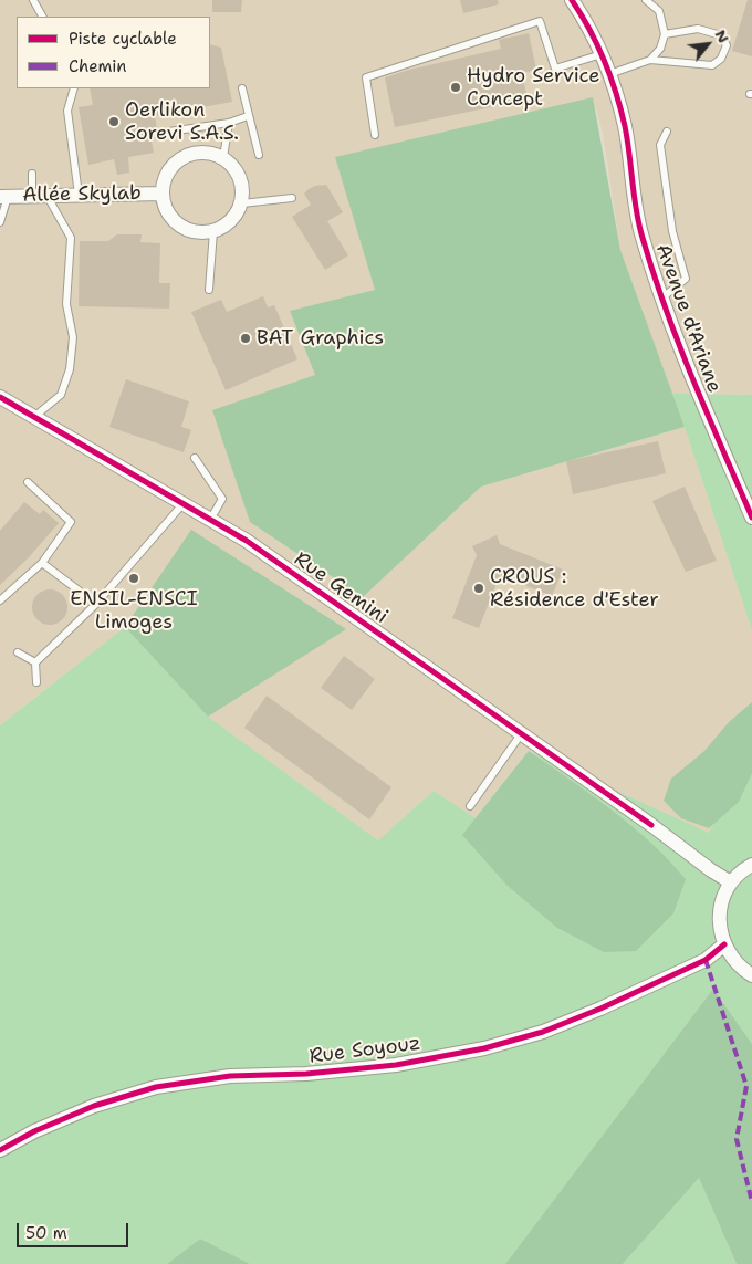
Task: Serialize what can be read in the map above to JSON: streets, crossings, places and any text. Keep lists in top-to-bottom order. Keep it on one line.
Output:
{"streets":{"street":["Allée Skylab","Avenue d'Ariane","Rue Gemini","Rue Soyouz"]},"places":["Hydro Service Concept","Oerlikon Sorevi S.A.S.","BAT Graphics","ENSIL-ENSCI Limoges","CROUS : Résidence d'Ester"],"legend":["Piste cyclable","Chemin"],"scale_bar":"50 m","north":"top right"}
